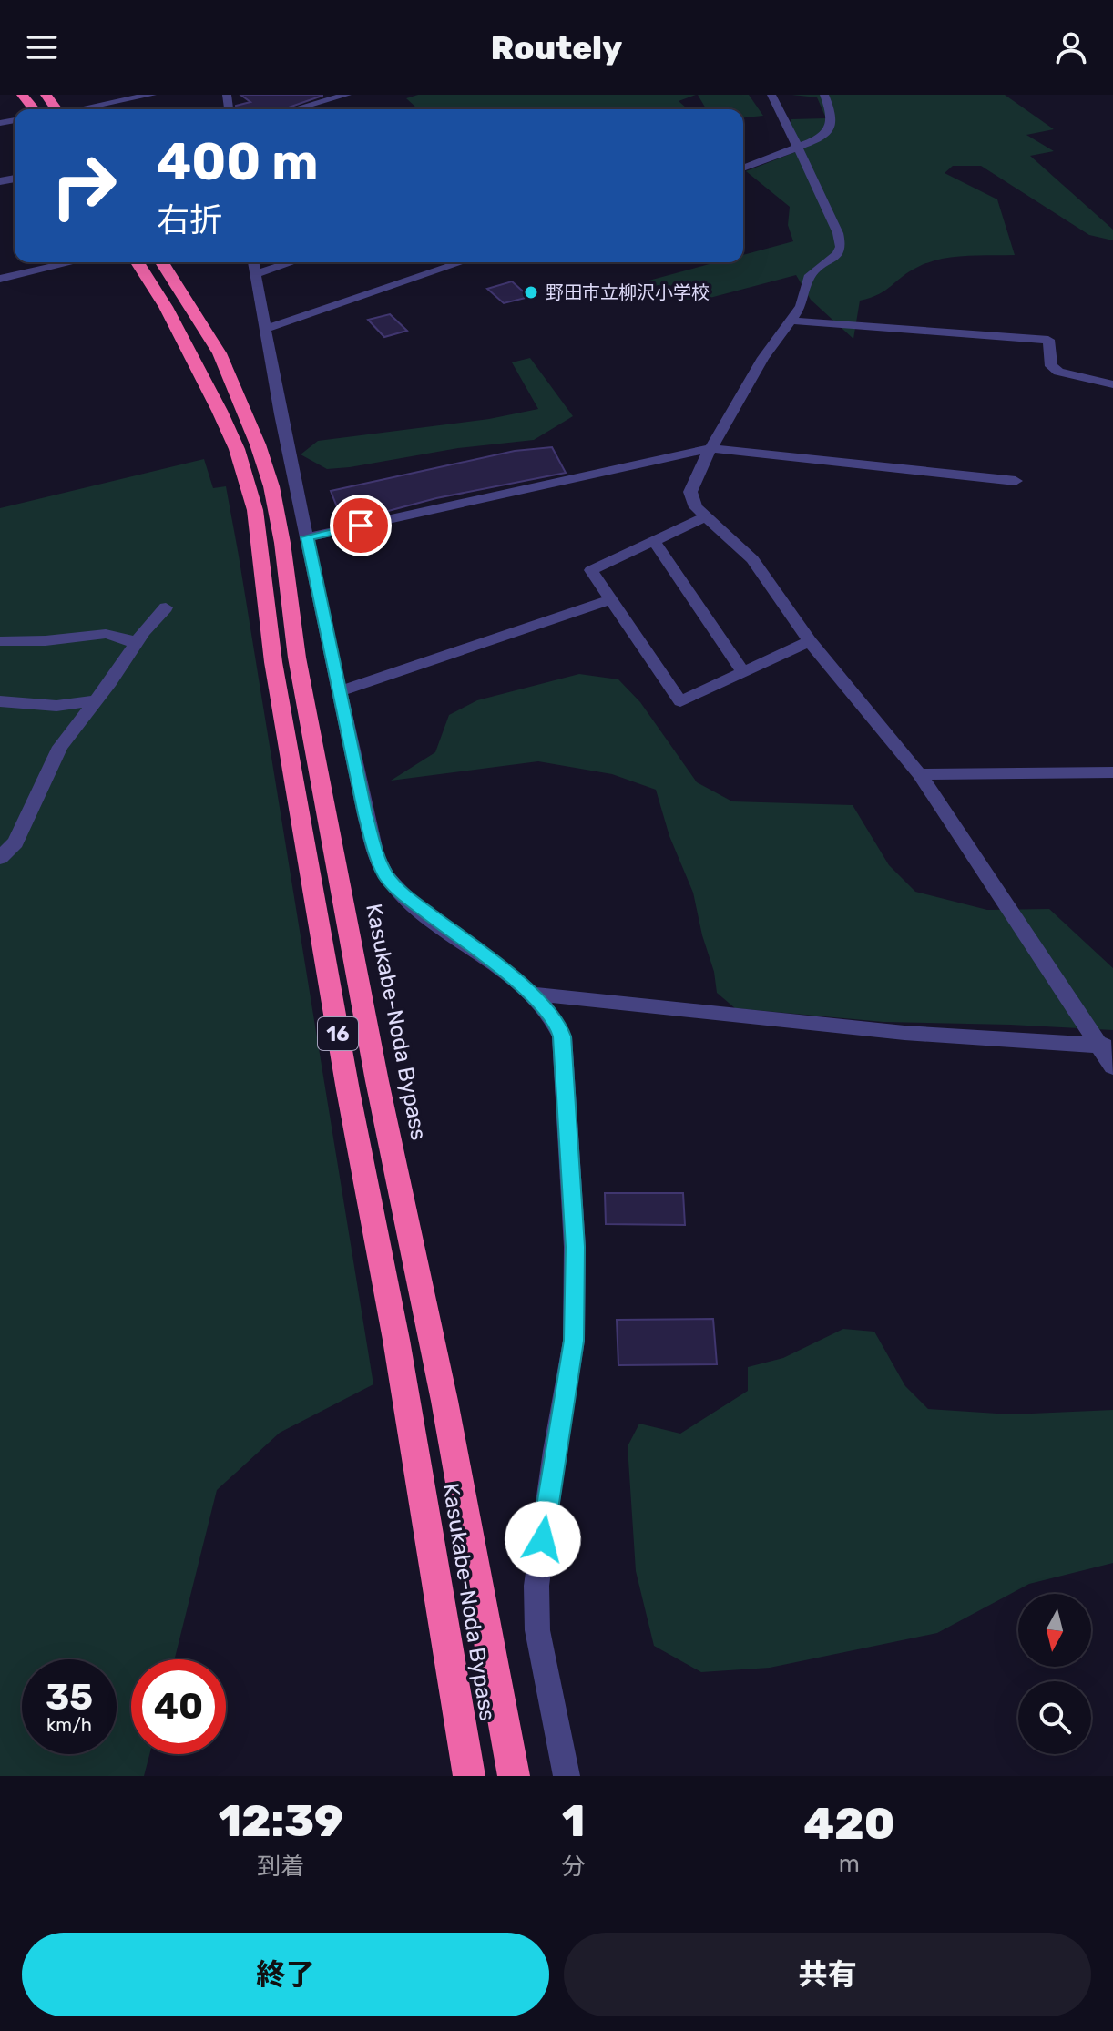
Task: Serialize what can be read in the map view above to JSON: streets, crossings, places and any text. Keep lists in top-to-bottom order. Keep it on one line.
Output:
{"streets":{"highway":["Kasukabe-Noda Bypass","16"]},"places":["野田市立柳沢小学校"],"north":"bottom","page":{"header":"Routely","turn":["400 m","右折"],"speed":"35 km/h","limit":"40","eta":["12:39","到着","1","分","420","m"],"buttons":["終了","共有"]}}
